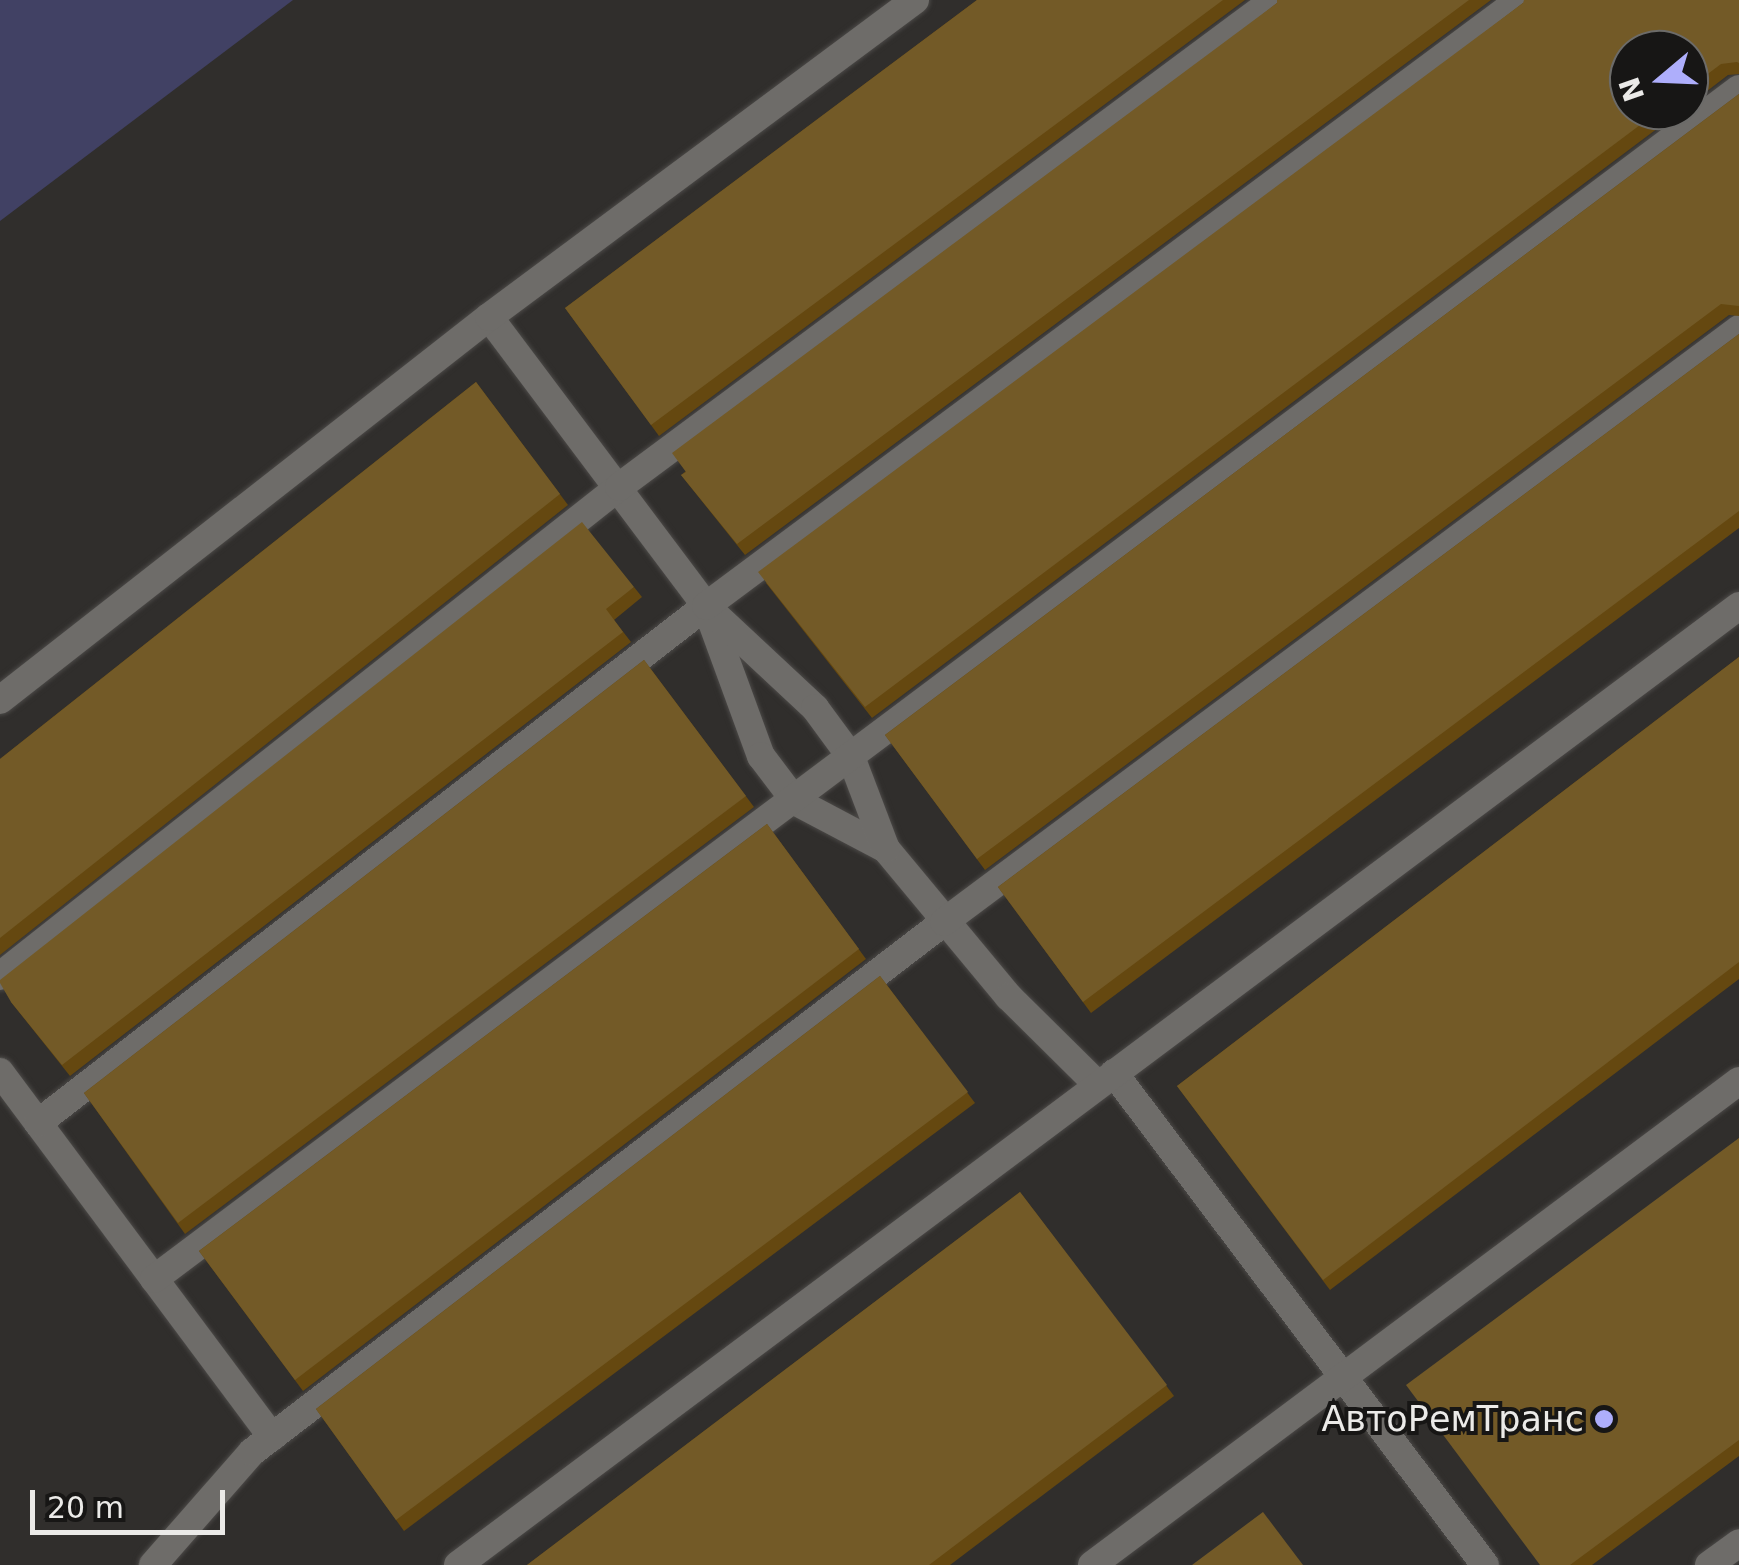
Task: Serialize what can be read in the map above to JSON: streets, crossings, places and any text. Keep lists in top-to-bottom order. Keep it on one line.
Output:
{"places":["АвтоРемТранс"],"scale_bar":"20 m","north":"left"}
